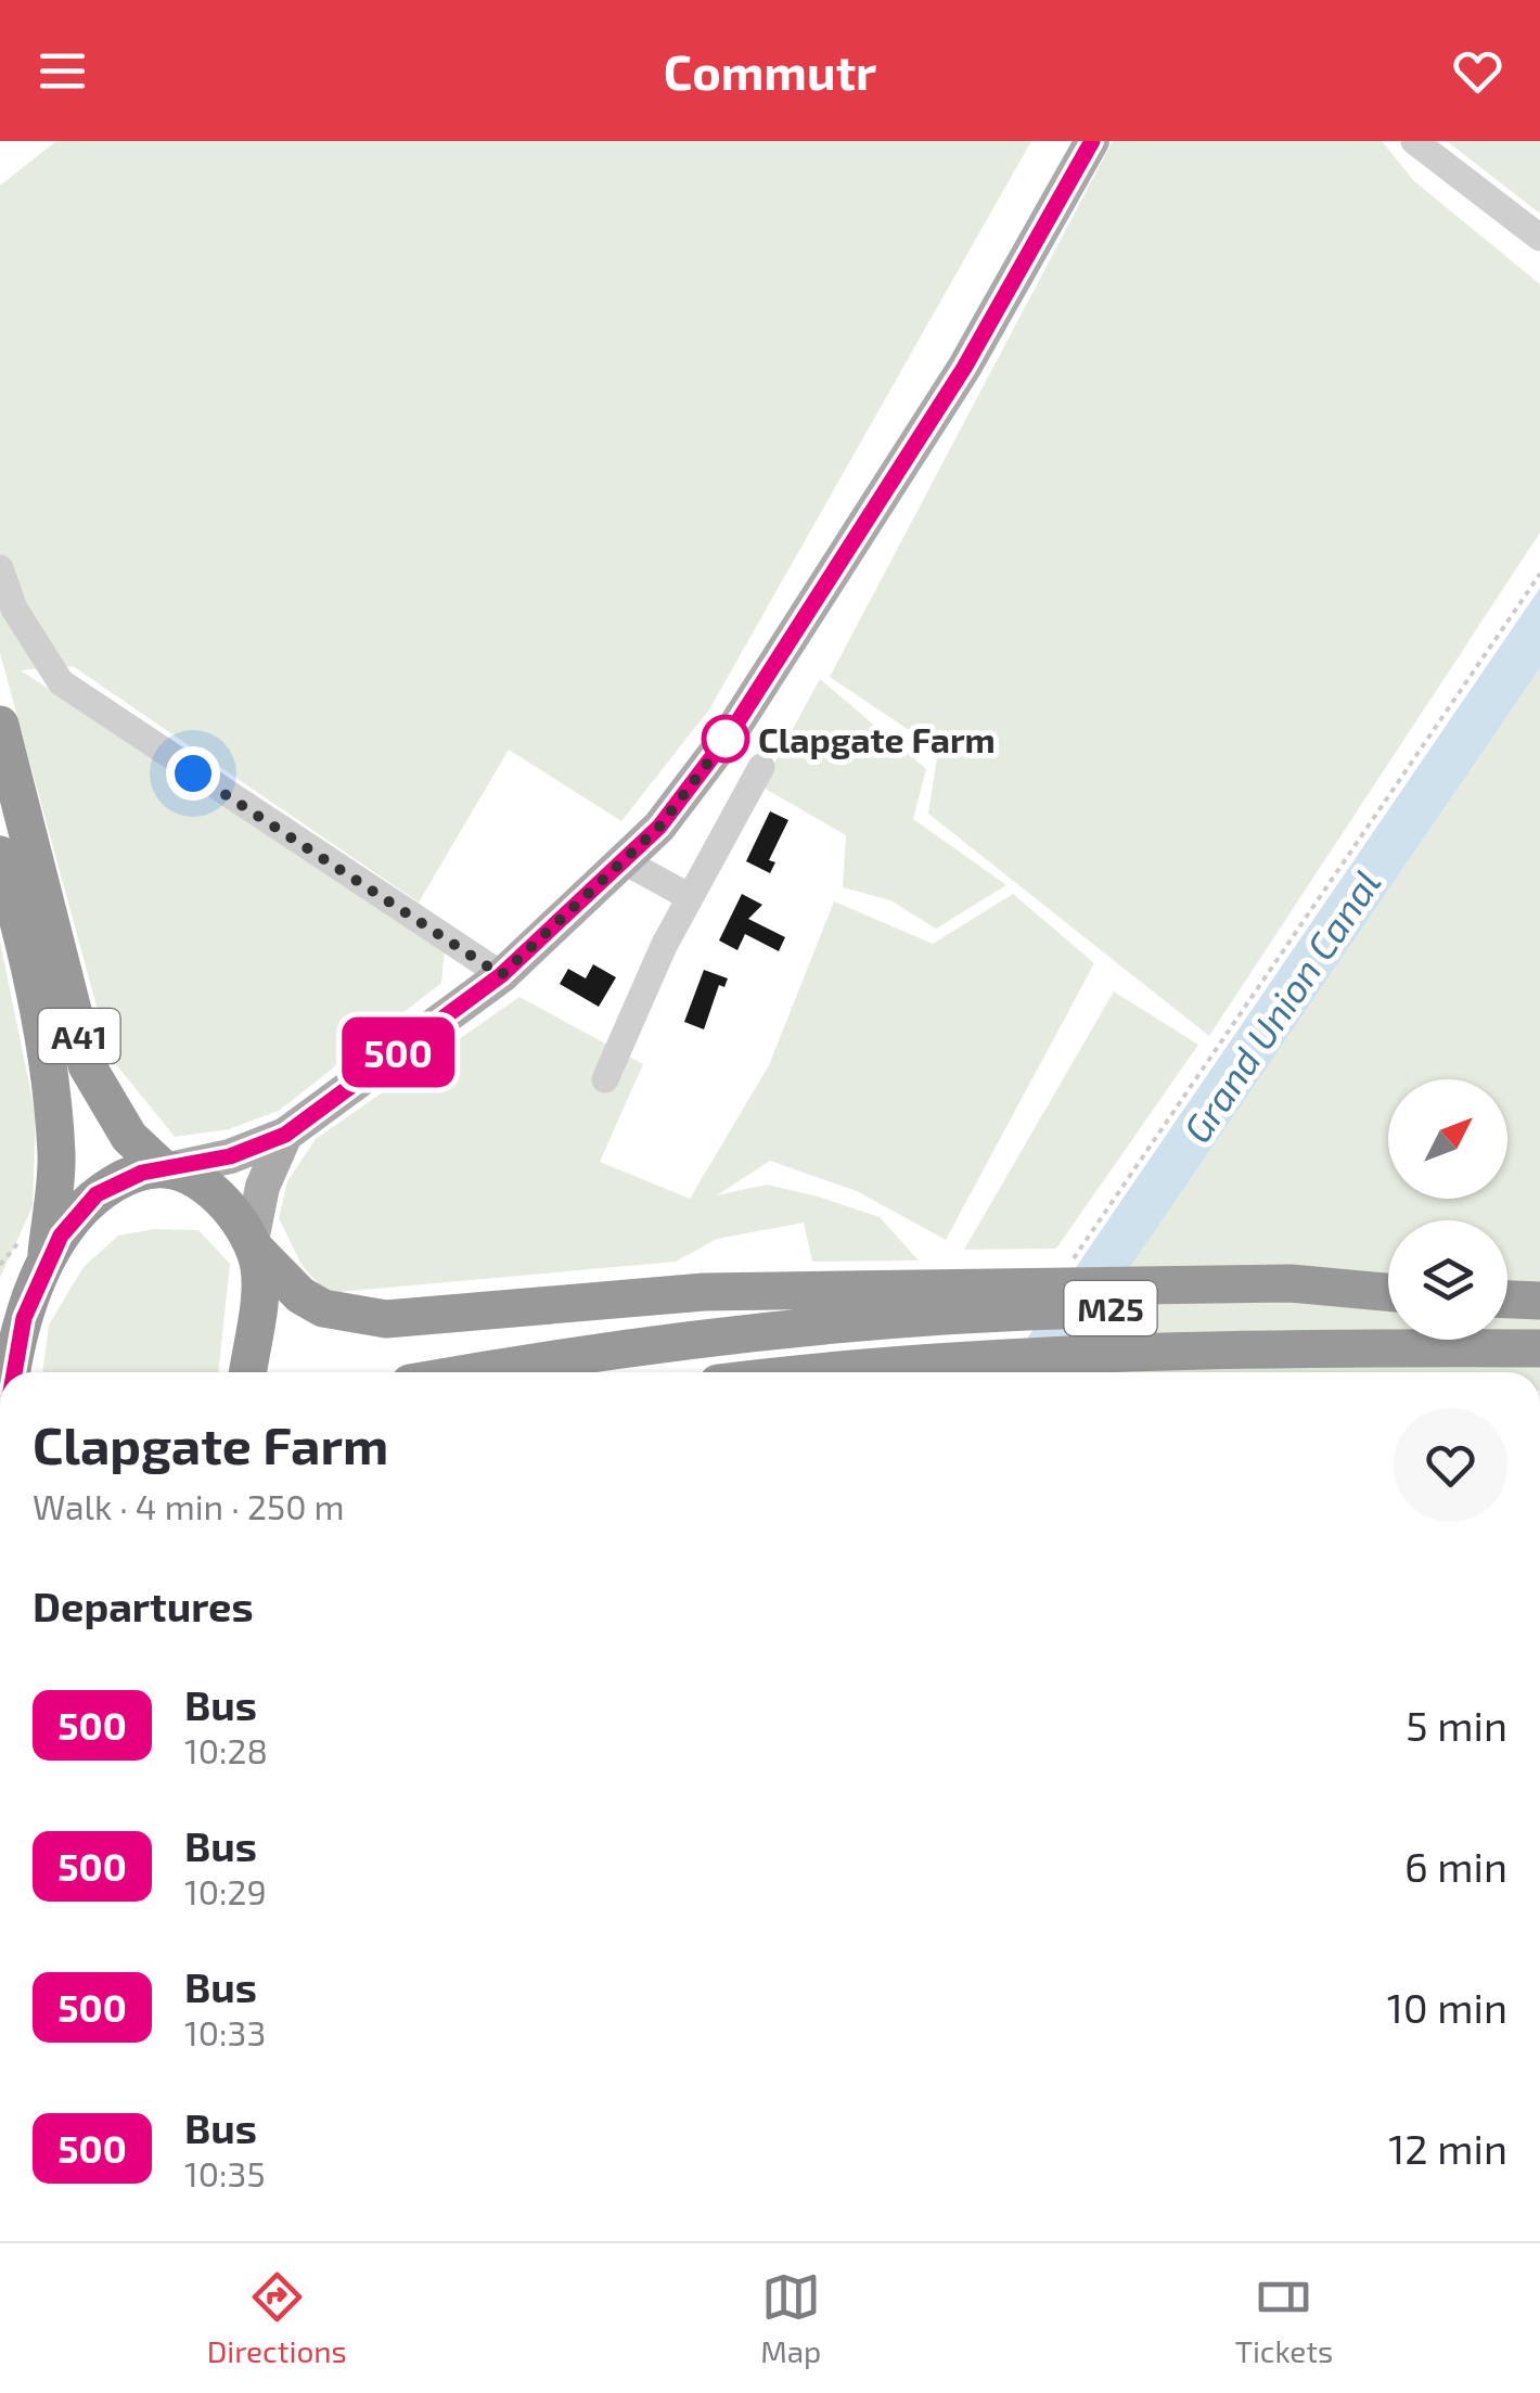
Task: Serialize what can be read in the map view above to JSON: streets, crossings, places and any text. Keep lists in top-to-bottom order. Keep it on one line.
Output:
{"streets":{"highway":["A41","M25"]},"water":["Grand Union Canal"],"places":["Clapgate Farm"],"lines":["bus line 500"],"north":"top right","page":{"header":"Commutr","on_map":"500","heading":[["Clapgate Farm","Walk · 4 min · 250 m"],"Departures"],"list":[{"mark":"500","name":"Bus","note":"10:28","value":"5 min"},{"mark":"500","name":"Bus","note":"10:29","value":"6 min"},{"mark":"500","name":"Bus","note":"10:33","value":"10 min"},{"mark":"500","name":"Bus","note":"10:35","value":"12 min"}],"tabs":["Directions","Map","Tickets"]}}
